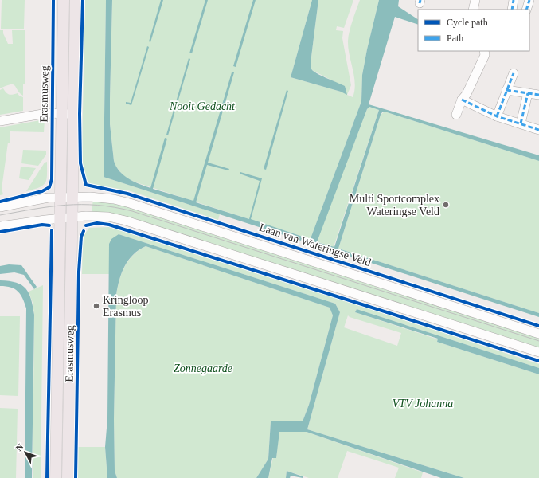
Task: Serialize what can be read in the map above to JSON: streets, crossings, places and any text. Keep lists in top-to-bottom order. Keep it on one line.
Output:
{"streets":{"main road":["Erasmusweg"],"street":["Laan van Wateringse Veld"]},"crossings":[["Erasmusweg","Laan van Wateringse Veld"]],"parks":["Nooit Gedacht","Zonnegaarde","VTV Johanna"],"places":["Multi Sportcomplex Wateringse Veld","Kringloop Erasmus"],"legend":["Cycle path","Path"],"north":"top left"}
